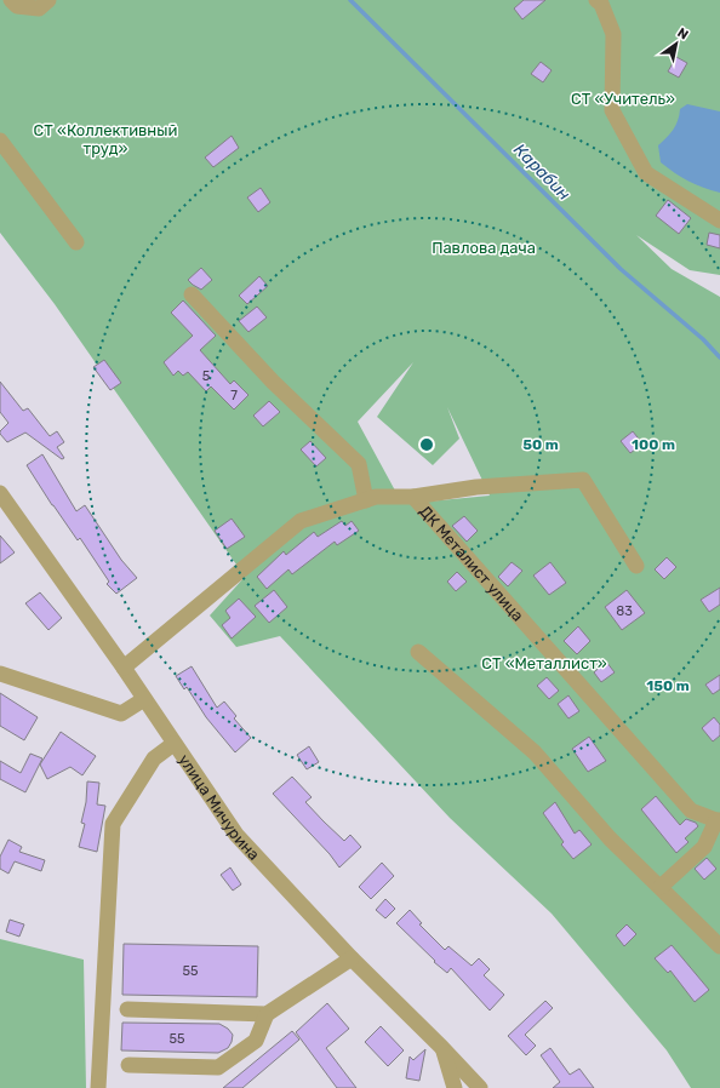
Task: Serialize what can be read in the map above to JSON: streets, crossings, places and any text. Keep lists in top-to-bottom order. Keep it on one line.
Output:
{"streets":{"street":["ДК Металист улица","улица Мичурина"]},"water":["Карабин"],"parks":["СТ «Учитель»","СТ «Коллективный труд»","Павлова дача","СТ «Металлист»"],"house_numbers":["5","7","83","55","55"],"north":"top right","rings":["50 m","100 m","150 m"]}
